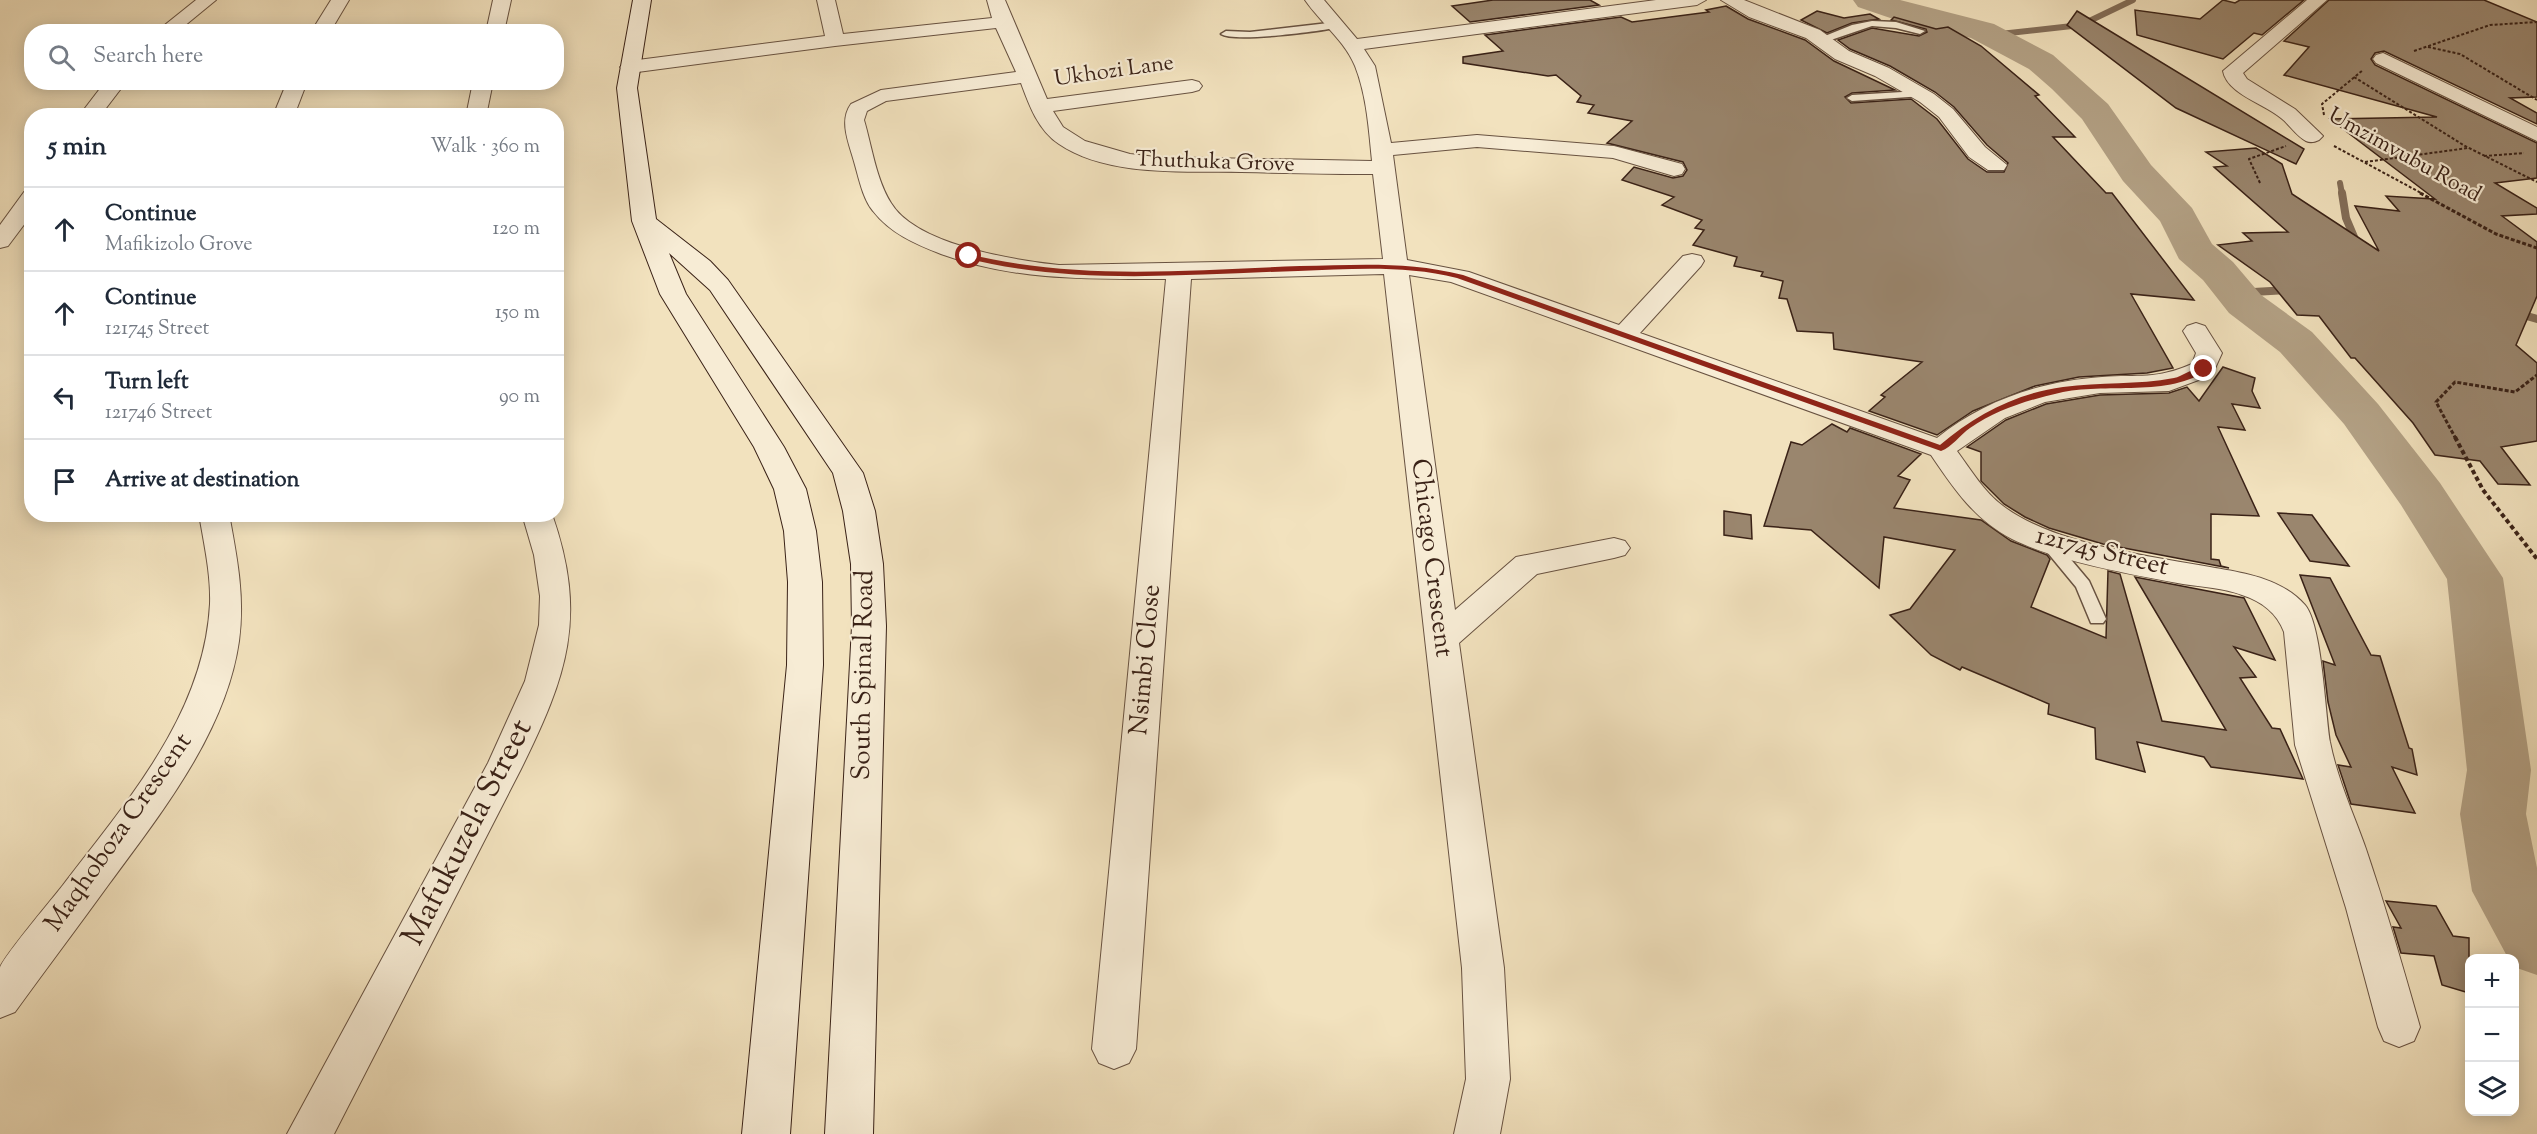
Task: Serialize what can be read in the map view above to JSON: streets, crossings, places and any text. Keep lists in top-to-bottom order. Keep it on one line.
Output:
{"streets":{"street":["Ukhozi Lane","Umzimvubu Road","Thuthuka Grove","121745 Street","Chicago Crescent","Nsimbi Close","South Spinal Road","Maqhoboza Crescent","Mafukuzela Street"]},"crossings":[["Ukhozi Lane","Thuthuka Grove"],["Thuthuka Grove","Chicago Crescent"]],"page":{"search":"Search here","heading":["5 min","Walk · 360 m"],"list":[["Continue","Mafikizolo Grove","120 m"],["Continue","121745 Street","150 m"],["Turn left","121746 Street","90 m"],"Arrive at destination"],"map_buttons":["+","−"]}}
